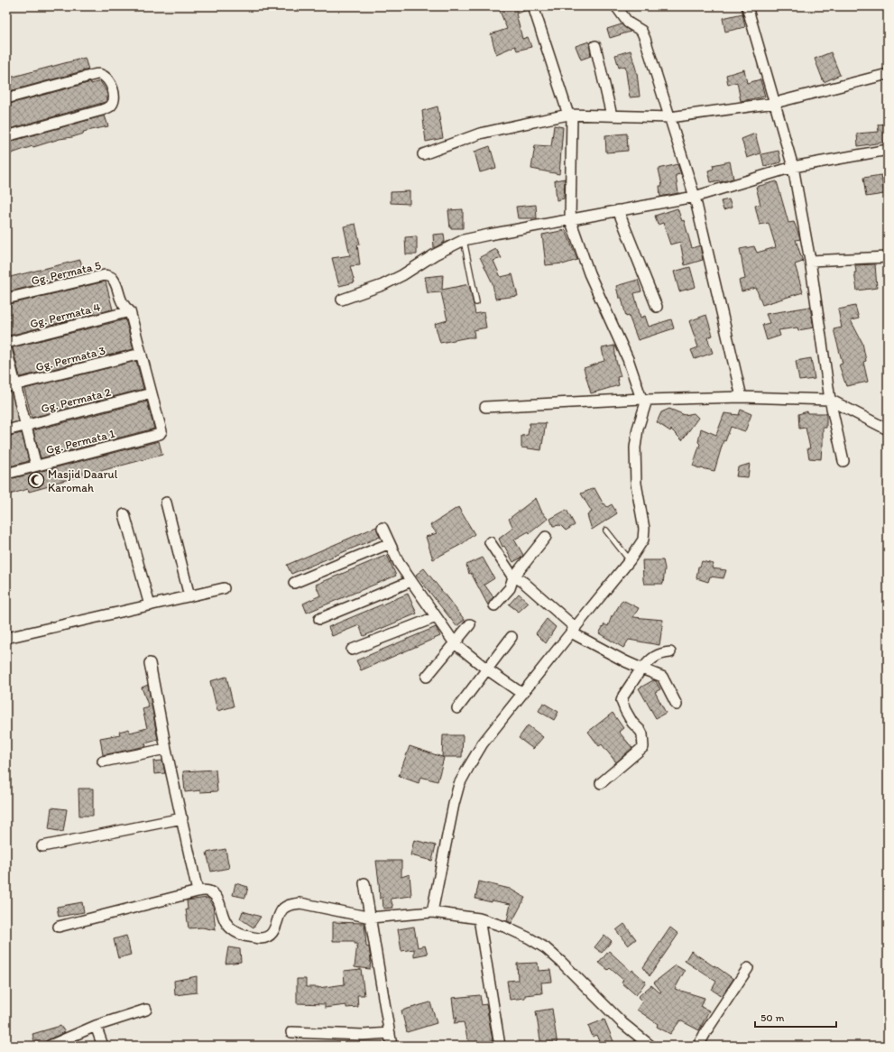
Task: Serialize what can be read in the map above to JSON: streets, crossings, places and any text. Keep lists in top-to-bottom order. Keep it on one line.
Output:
{"streets":{"street":["Gg. Permata 5","Gg. Permata 4","Gg. Permata 3","Gg. Permata 2","Gg. Permata 1"]},"crossings":[["Gg. Permata 5","Gg. Permata 4"],["Gg. Permata 2","Gg. Permata 1"]],"places":{"mosque":["Masjid Daarul Karomah"]},"scale_bar":"50 m"}
